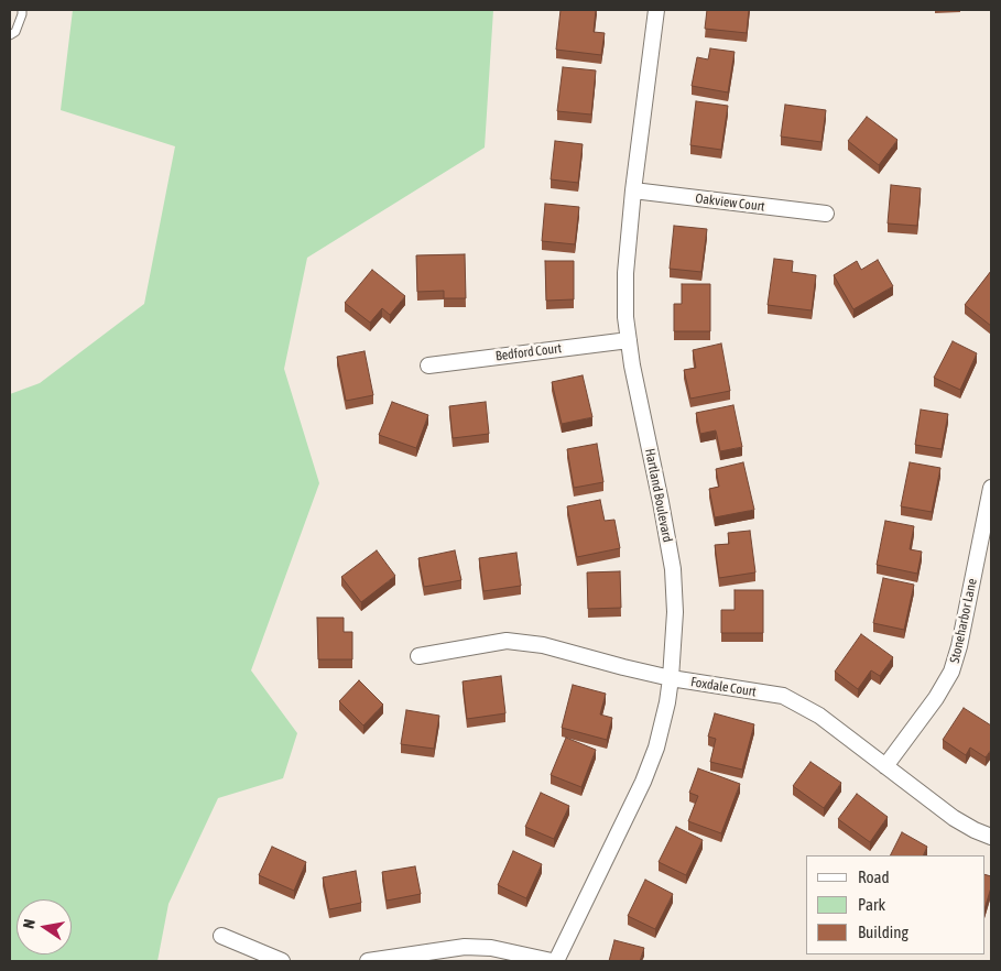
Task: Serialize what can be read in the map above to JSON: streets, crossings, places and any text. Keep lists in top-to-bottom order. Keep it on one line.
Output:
{"streets":{"street":["Oakview Court","Bedford Court","Hartland Boulevard","Stoneharbor Lane","Foxdale Court"]},"crossings":[["Oakview Court","Hartland Boulevard"],["Bedford Court","Hartland Boulevard"],["Hartland Boulevard","Foxdale Court"],["Stoneharbor Lane","Foxdale Court"]],"legend":["Road","Park","Building"],"north":"left"}
